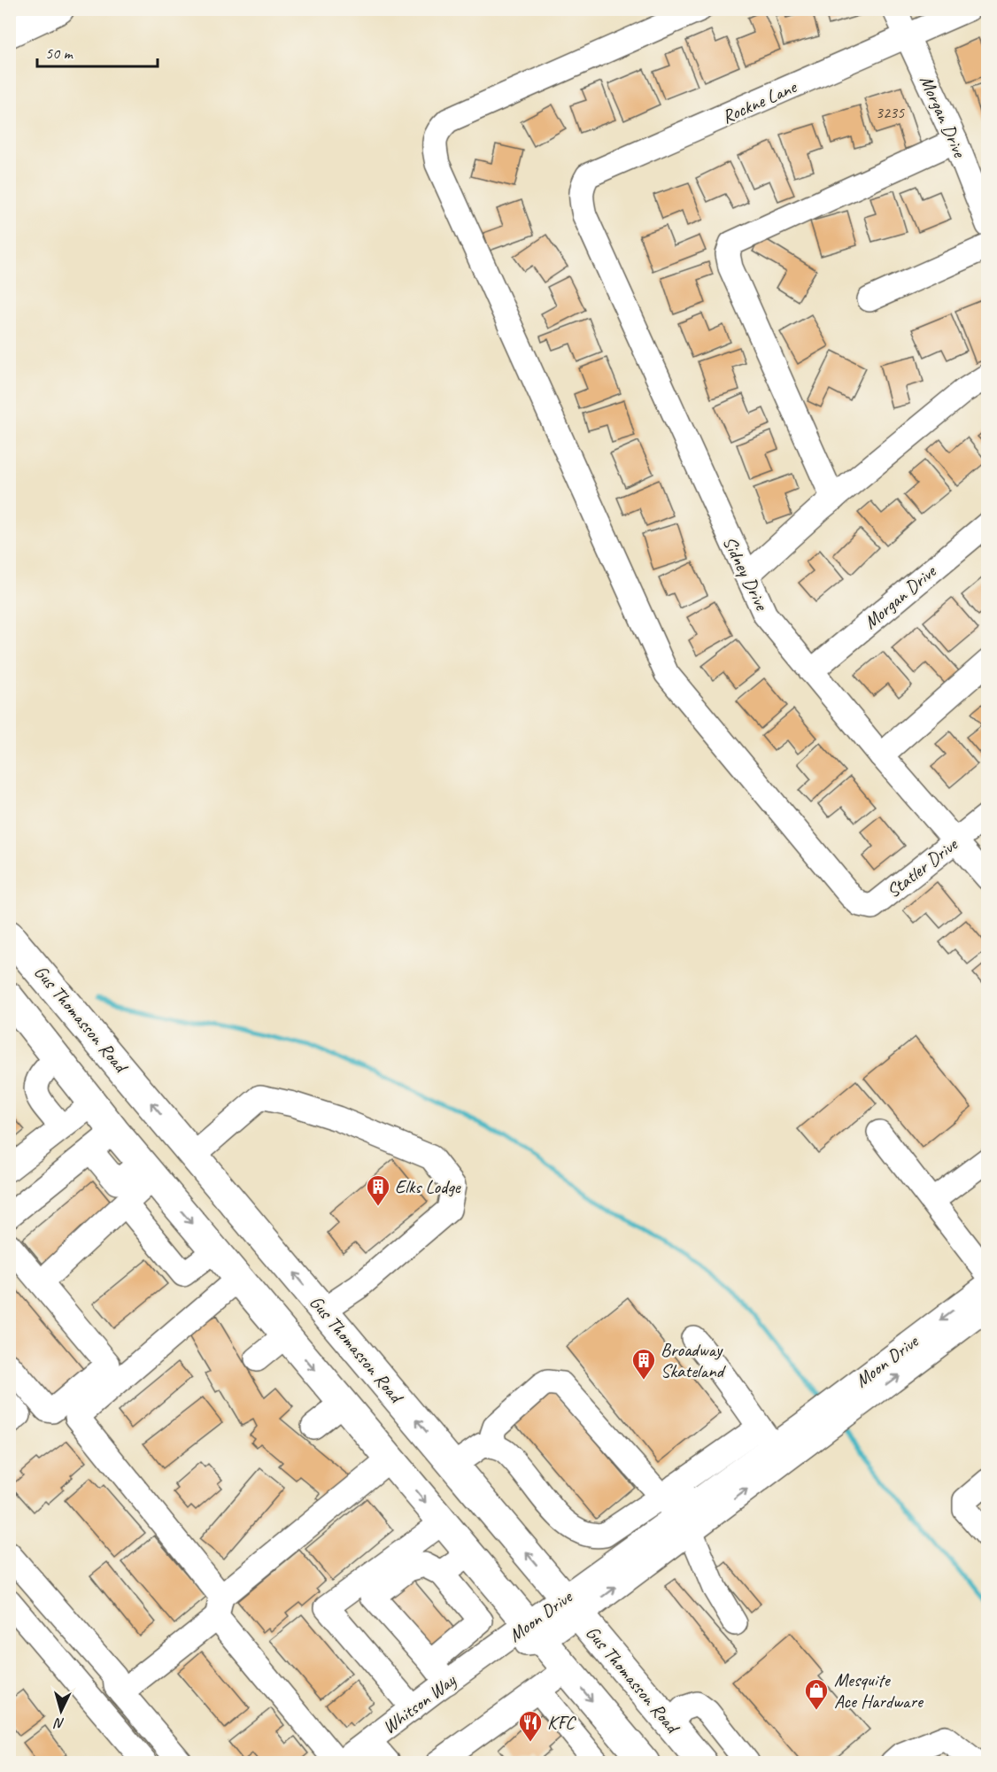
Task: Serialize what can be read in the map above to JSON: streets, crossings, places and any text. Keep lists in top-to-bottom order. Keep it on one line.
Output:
{"streets":{"main road":["Gus Thomasson Road"],"street":["Rockne Lane","Morgan Drive","Sidney Drive","Statler Drive","Moon Drive","Whitson Way"]},"crossings":[["Rockne Lane","Morgan Drive"],["Rockne Lane","Sidney Drive"],["Morgan Drive","Sidney Drive"],["Sidney Drive","Statler Drive"],["Gus Thomasson Road","Moon Drive"],["Moon Drive","Whitson Way"]],"places":{"building":["Elks Lodge","Broadway Skateland"],"shop":["Mesquite Ace Hardware"],"restaurant":["KFC"]},"house_numbers":["3235"],"scale_bar":"50 m","north":"bottom"}
